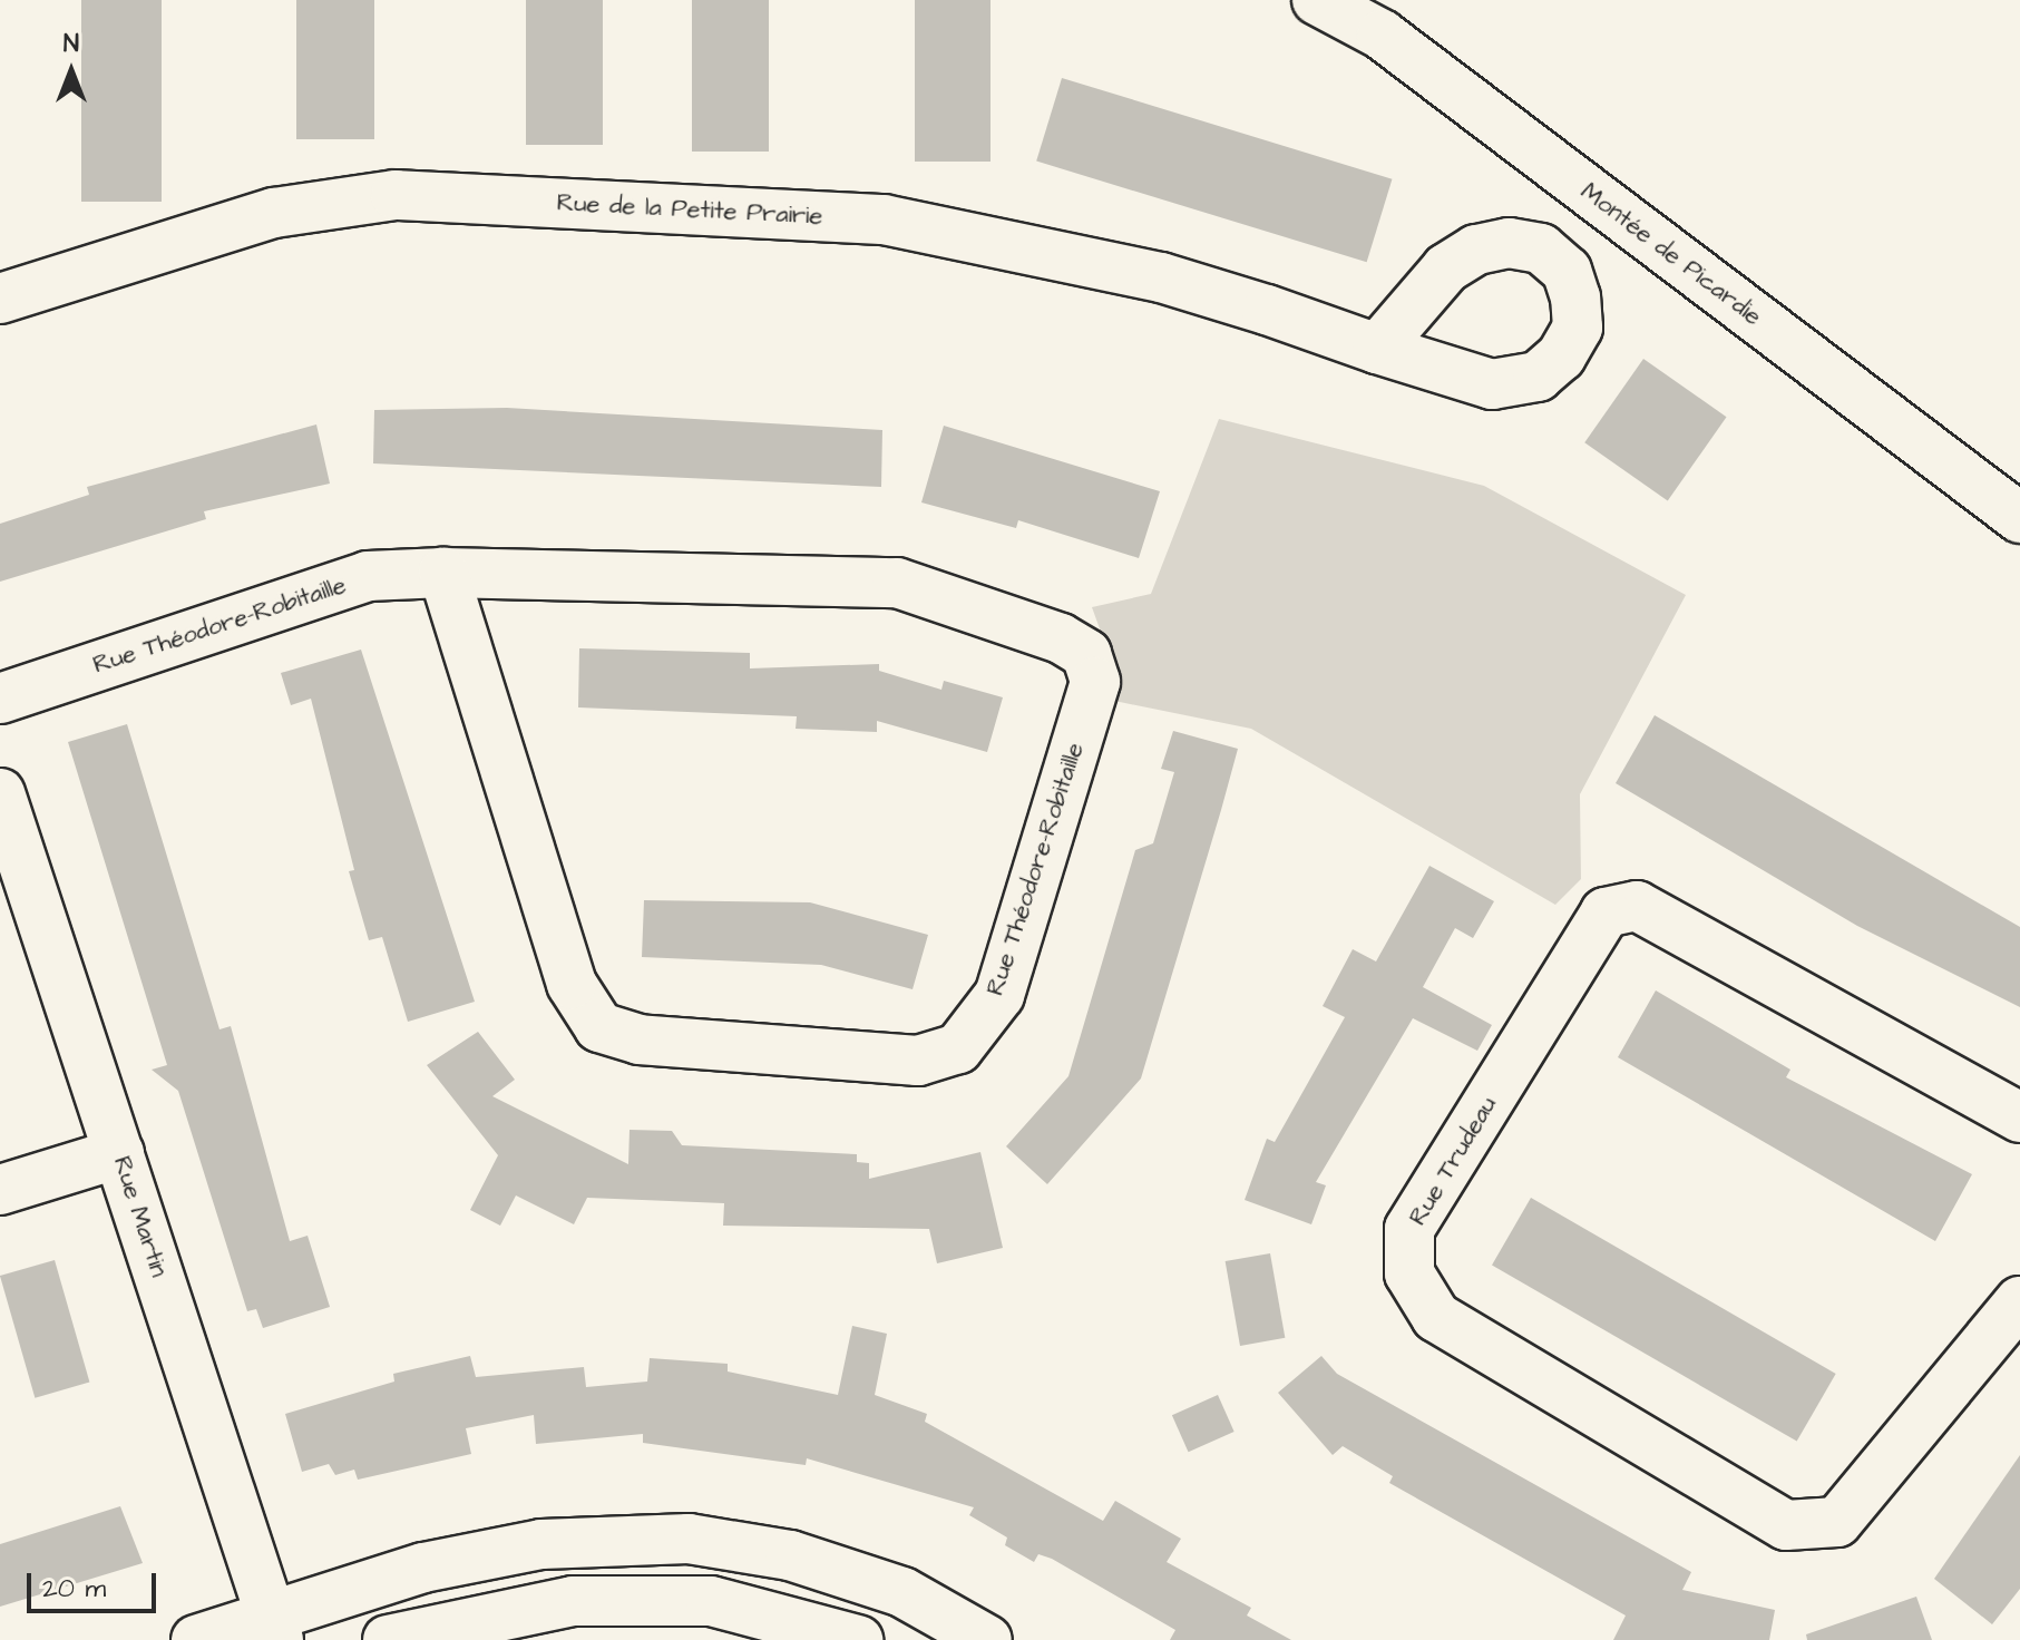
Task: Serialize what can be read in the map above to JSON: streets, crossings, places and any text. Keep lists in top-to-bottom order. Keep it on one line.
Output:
{"streets":{"street":["Rue de la Petite Prairie","Montée de Picardie","Rue Théodore-Robitaille","Rue Trudeau","Rue Martin"]},"scale_bar":"20 m","north":"top"}
